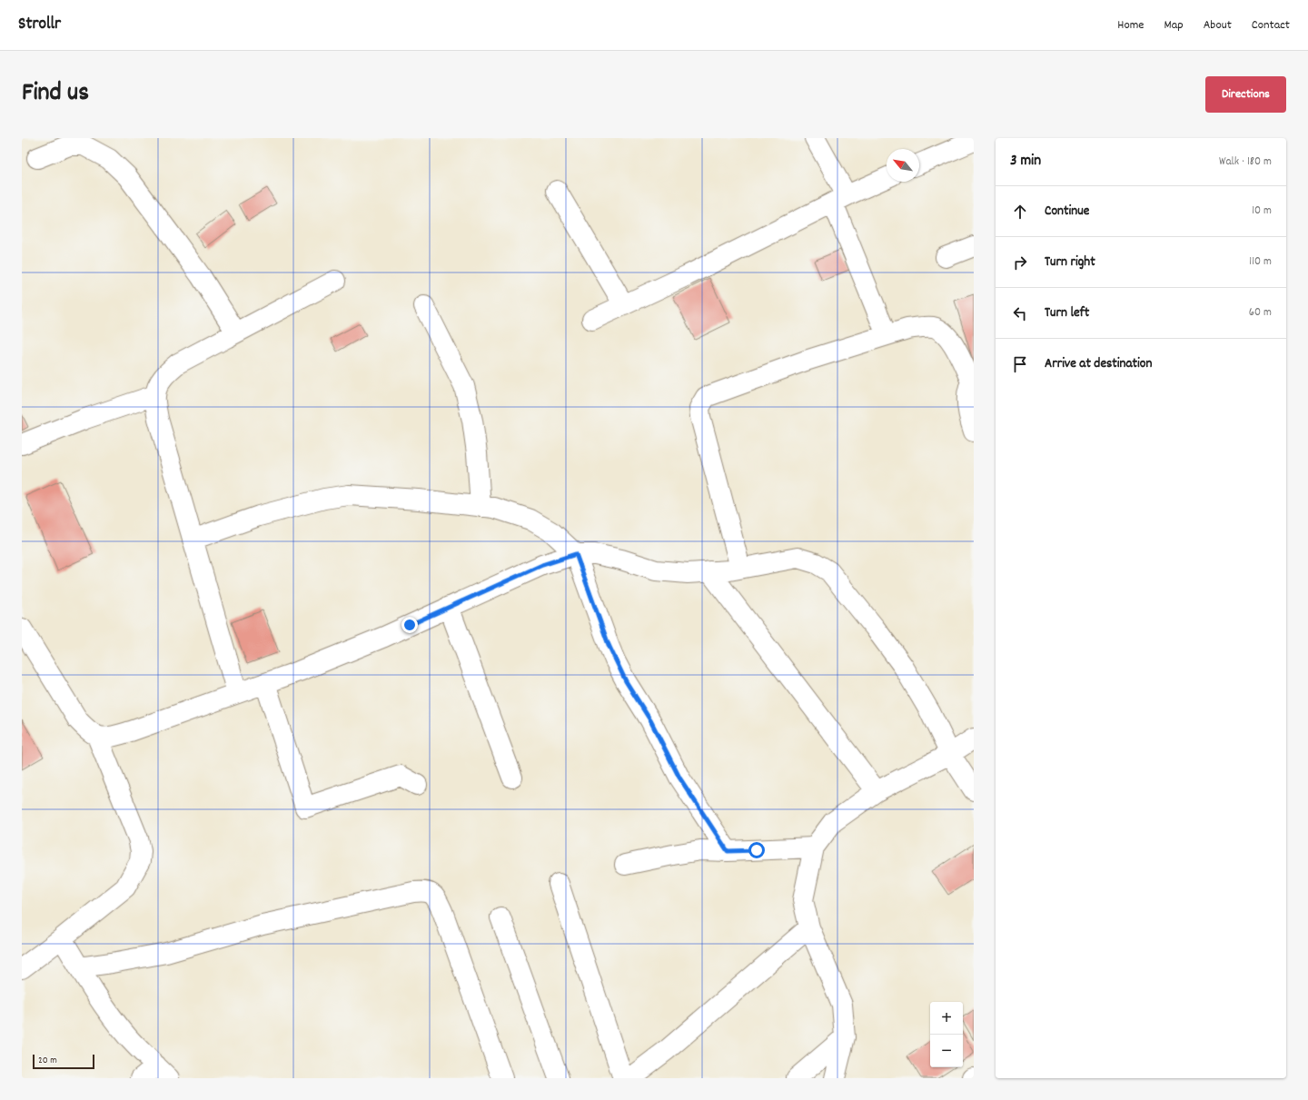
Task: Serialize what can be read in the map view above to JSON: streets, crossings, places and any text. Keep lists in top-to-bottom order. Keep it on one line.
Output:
{"scale_bar":"20 m","north":"top left","page":{"header":"Strollr","nav":["Home","Map","About","Contact"],"title":"Find us","buttons":"Directions","heading":["3 min","Walk · 180 m"],"list":[["Continue","10 m"],["Turn right","110 m"],["Turn left","60 m"],"Arrive at destination"],"map_buttons":["+","−"],"scale":"20 m"}}
